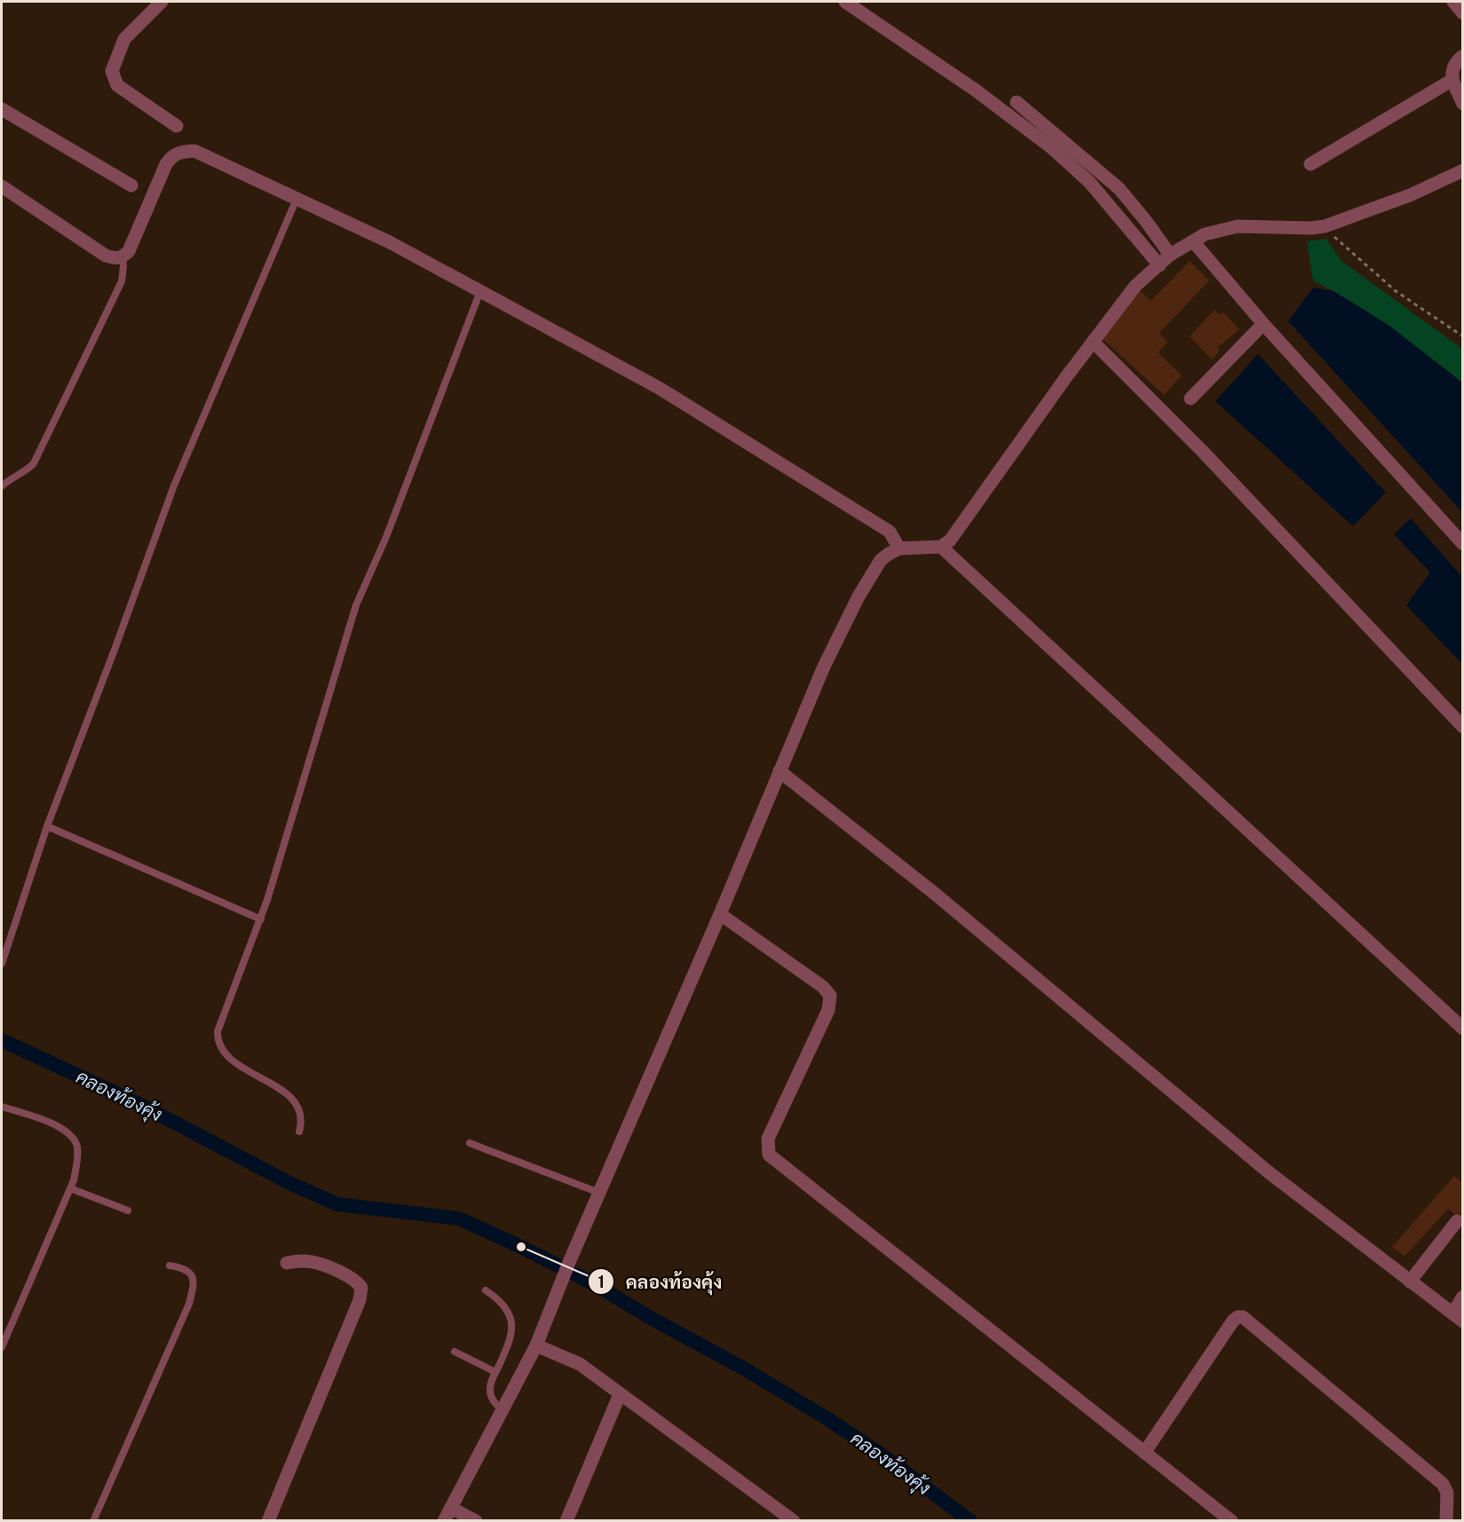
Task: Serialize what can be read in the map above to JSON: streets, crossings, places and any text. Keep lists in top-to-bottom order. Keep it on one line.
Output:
{"water":["คลองท้องคุ้ง"],"places":["คลองท้องคุ้ง"]}
